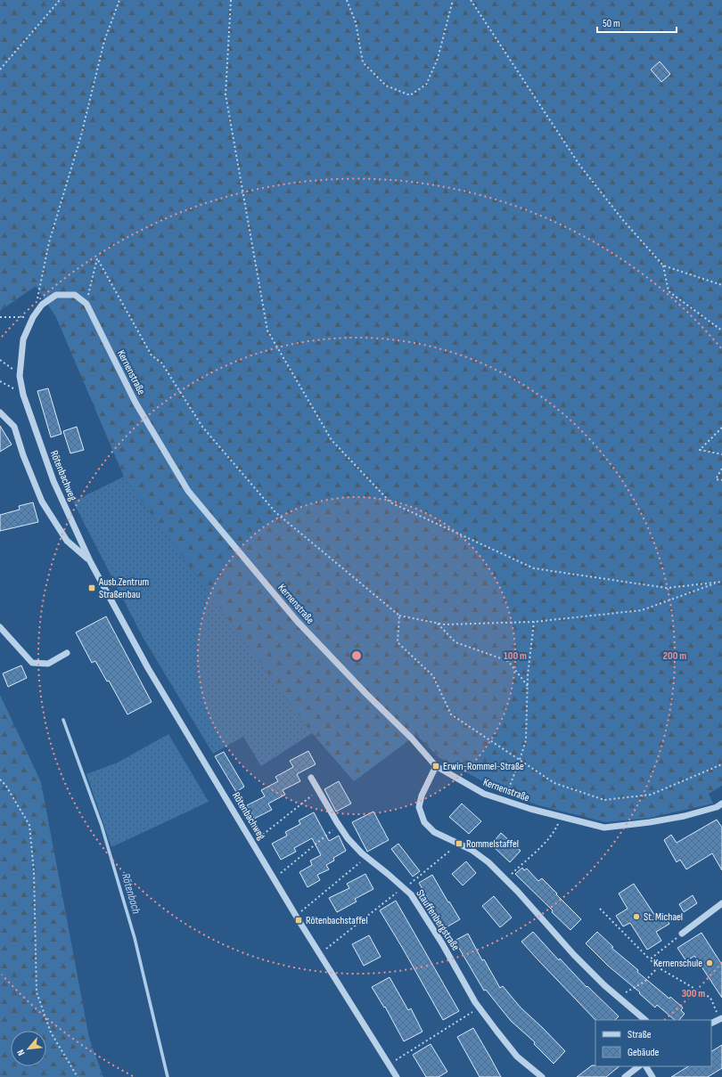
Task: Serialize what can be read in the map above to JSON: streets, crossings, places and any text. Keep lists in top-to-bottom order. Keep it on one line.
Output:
{"streets":{"street":["Kernenstraße","Rötenbachweg","Stauffenbergstraße"]},"water":["Rötenbach"],"places":{"transit":["Ausb.Zentrum Straßenbau","Erwin-Rommel-Straße","Rommelstaffel","Rötenbachstaffel"],"other":["St. Michael","Kernenschule"]},"legend":["Straße","Gebäude"],"scale_bar":"50 m","north":"bottom left","rings":["100 m","200 m","300 m"]}
